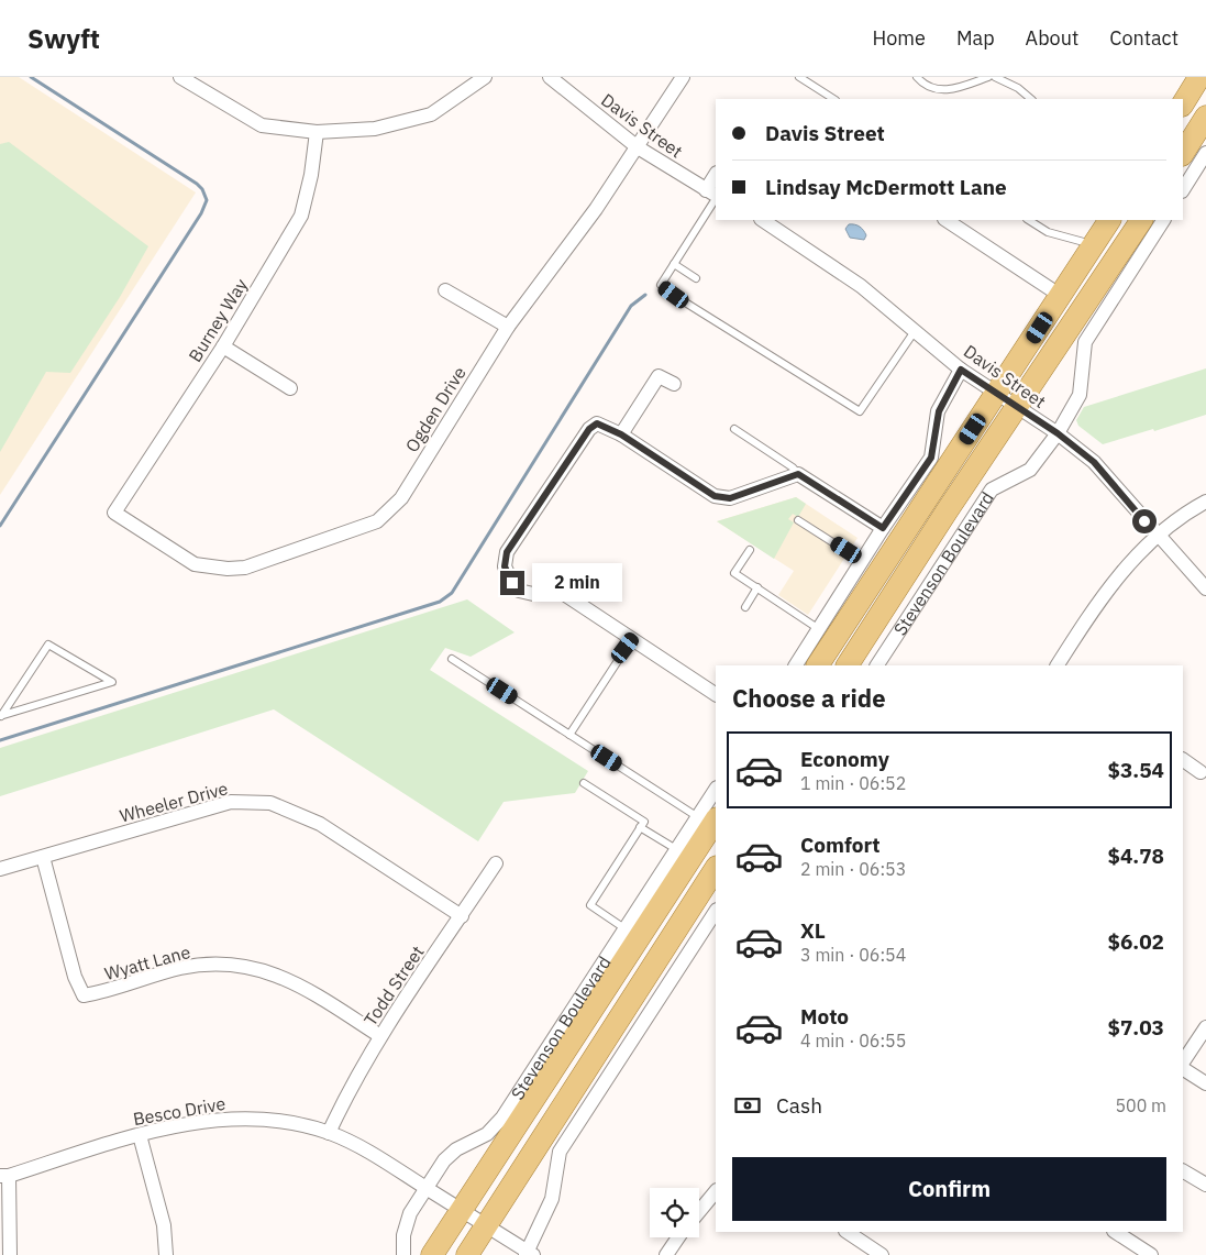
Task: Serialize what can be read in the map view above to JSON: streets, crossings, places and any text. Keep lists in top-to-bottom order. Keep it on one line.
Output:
{"streets":{"main road":["Stevenson Boulevard"],"street":["Davis Street","Burney Way","Ogden Drive","Wheeler Drive","Wyatt Lane","Todd Street","Besco Drive"]},"crossings":[["Davis Street","Ogden Drive"],["Davis Street","Stevenson Boulevard"],["Burney Way","Ogden Drive"],["Stevenson Boulevard","Besco Drive"],["Wheeler Drive","Wyatt Lane"],["Wheeler Drive","Todd Street"],["Wyatt Lane","Todd Street"],["Todd Street","Besco Drive"]],"page":{"header":"Swyft","nav":["Home","Map","About","Contact"],"banner":["Davis Street","Lindsay McDermott Lane"],"bubble":"2 min","heading":"Choose a ride","list":[{"name":"Economy","note":"1 min · 06:52","value":"$3.54"},{"name":"Comfort","note":"2 min · 06:53","value":"$4.78"},{"name":"XL","note":"3 min · 06:54","value":"$6.02"},{"name":"Moto","note":"4 min · 06:55","value":"$7.03"}],"pay":["Cash","500 m"],"buttons":"Confirm"}}
